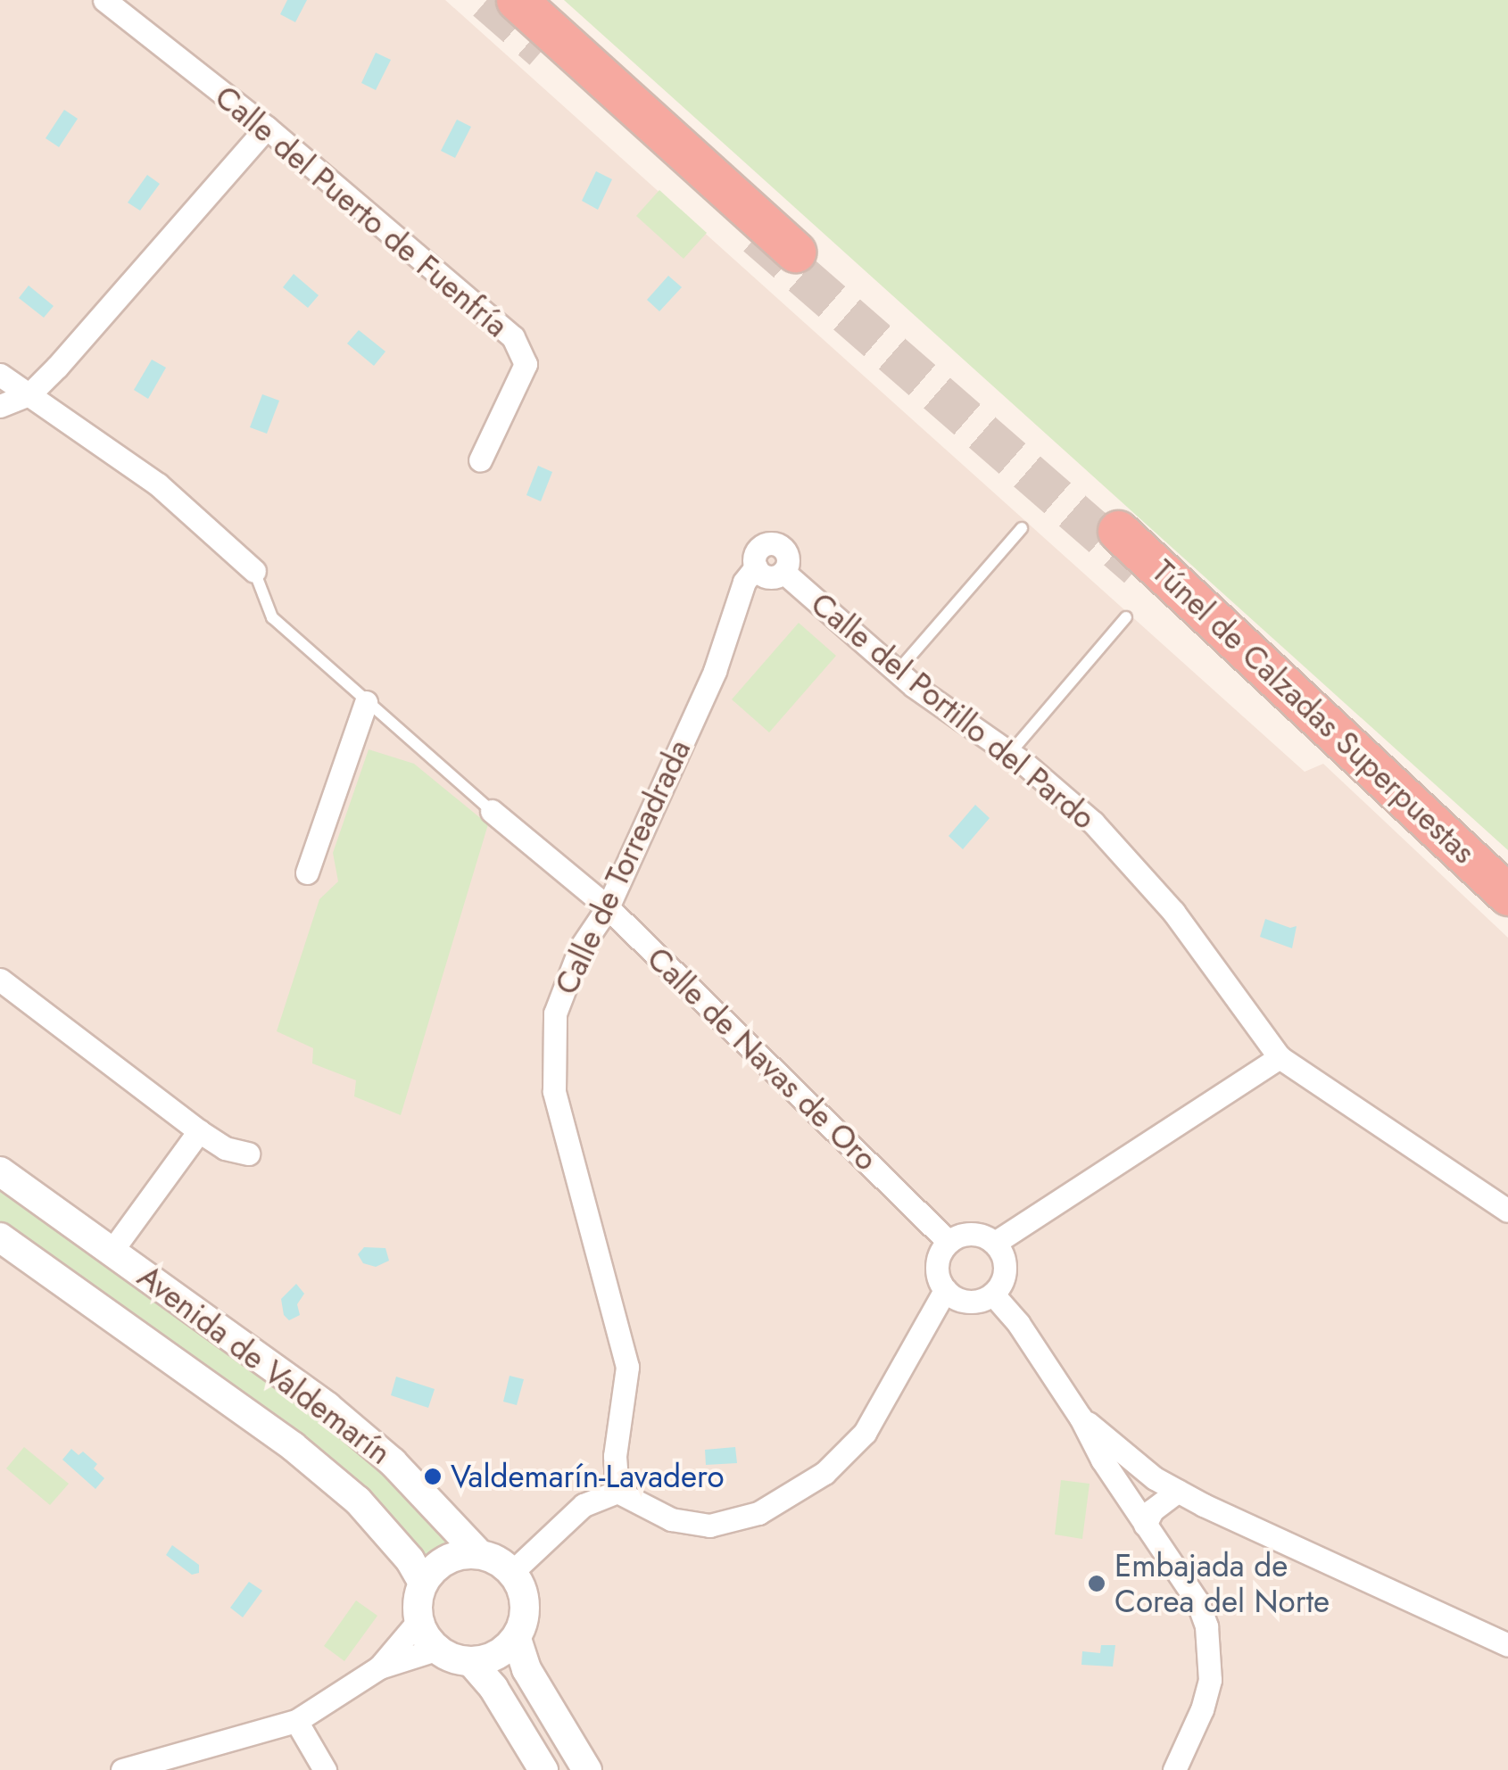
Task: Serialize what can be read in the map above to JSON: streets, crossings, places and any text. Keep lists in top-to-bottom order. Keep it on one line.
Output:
{"streets":{"highway":["Túnel de Calzadas Superpuestas"],"street":["Calle del Puerto de Fuenfría","Calle del Portillo del Pardo","Calle de Torreadrada","Calle de Navas de Oro","Avenida de Valdemarín"]},"crossings":[["Calle del Portillo del Pardo","Calle de Torreadrada"],["Calle de Torreadrada","Calle de Navas de Oro"]],"places":["Valdemarín-Lavadero","Embajada de Corea del Norte"]}
